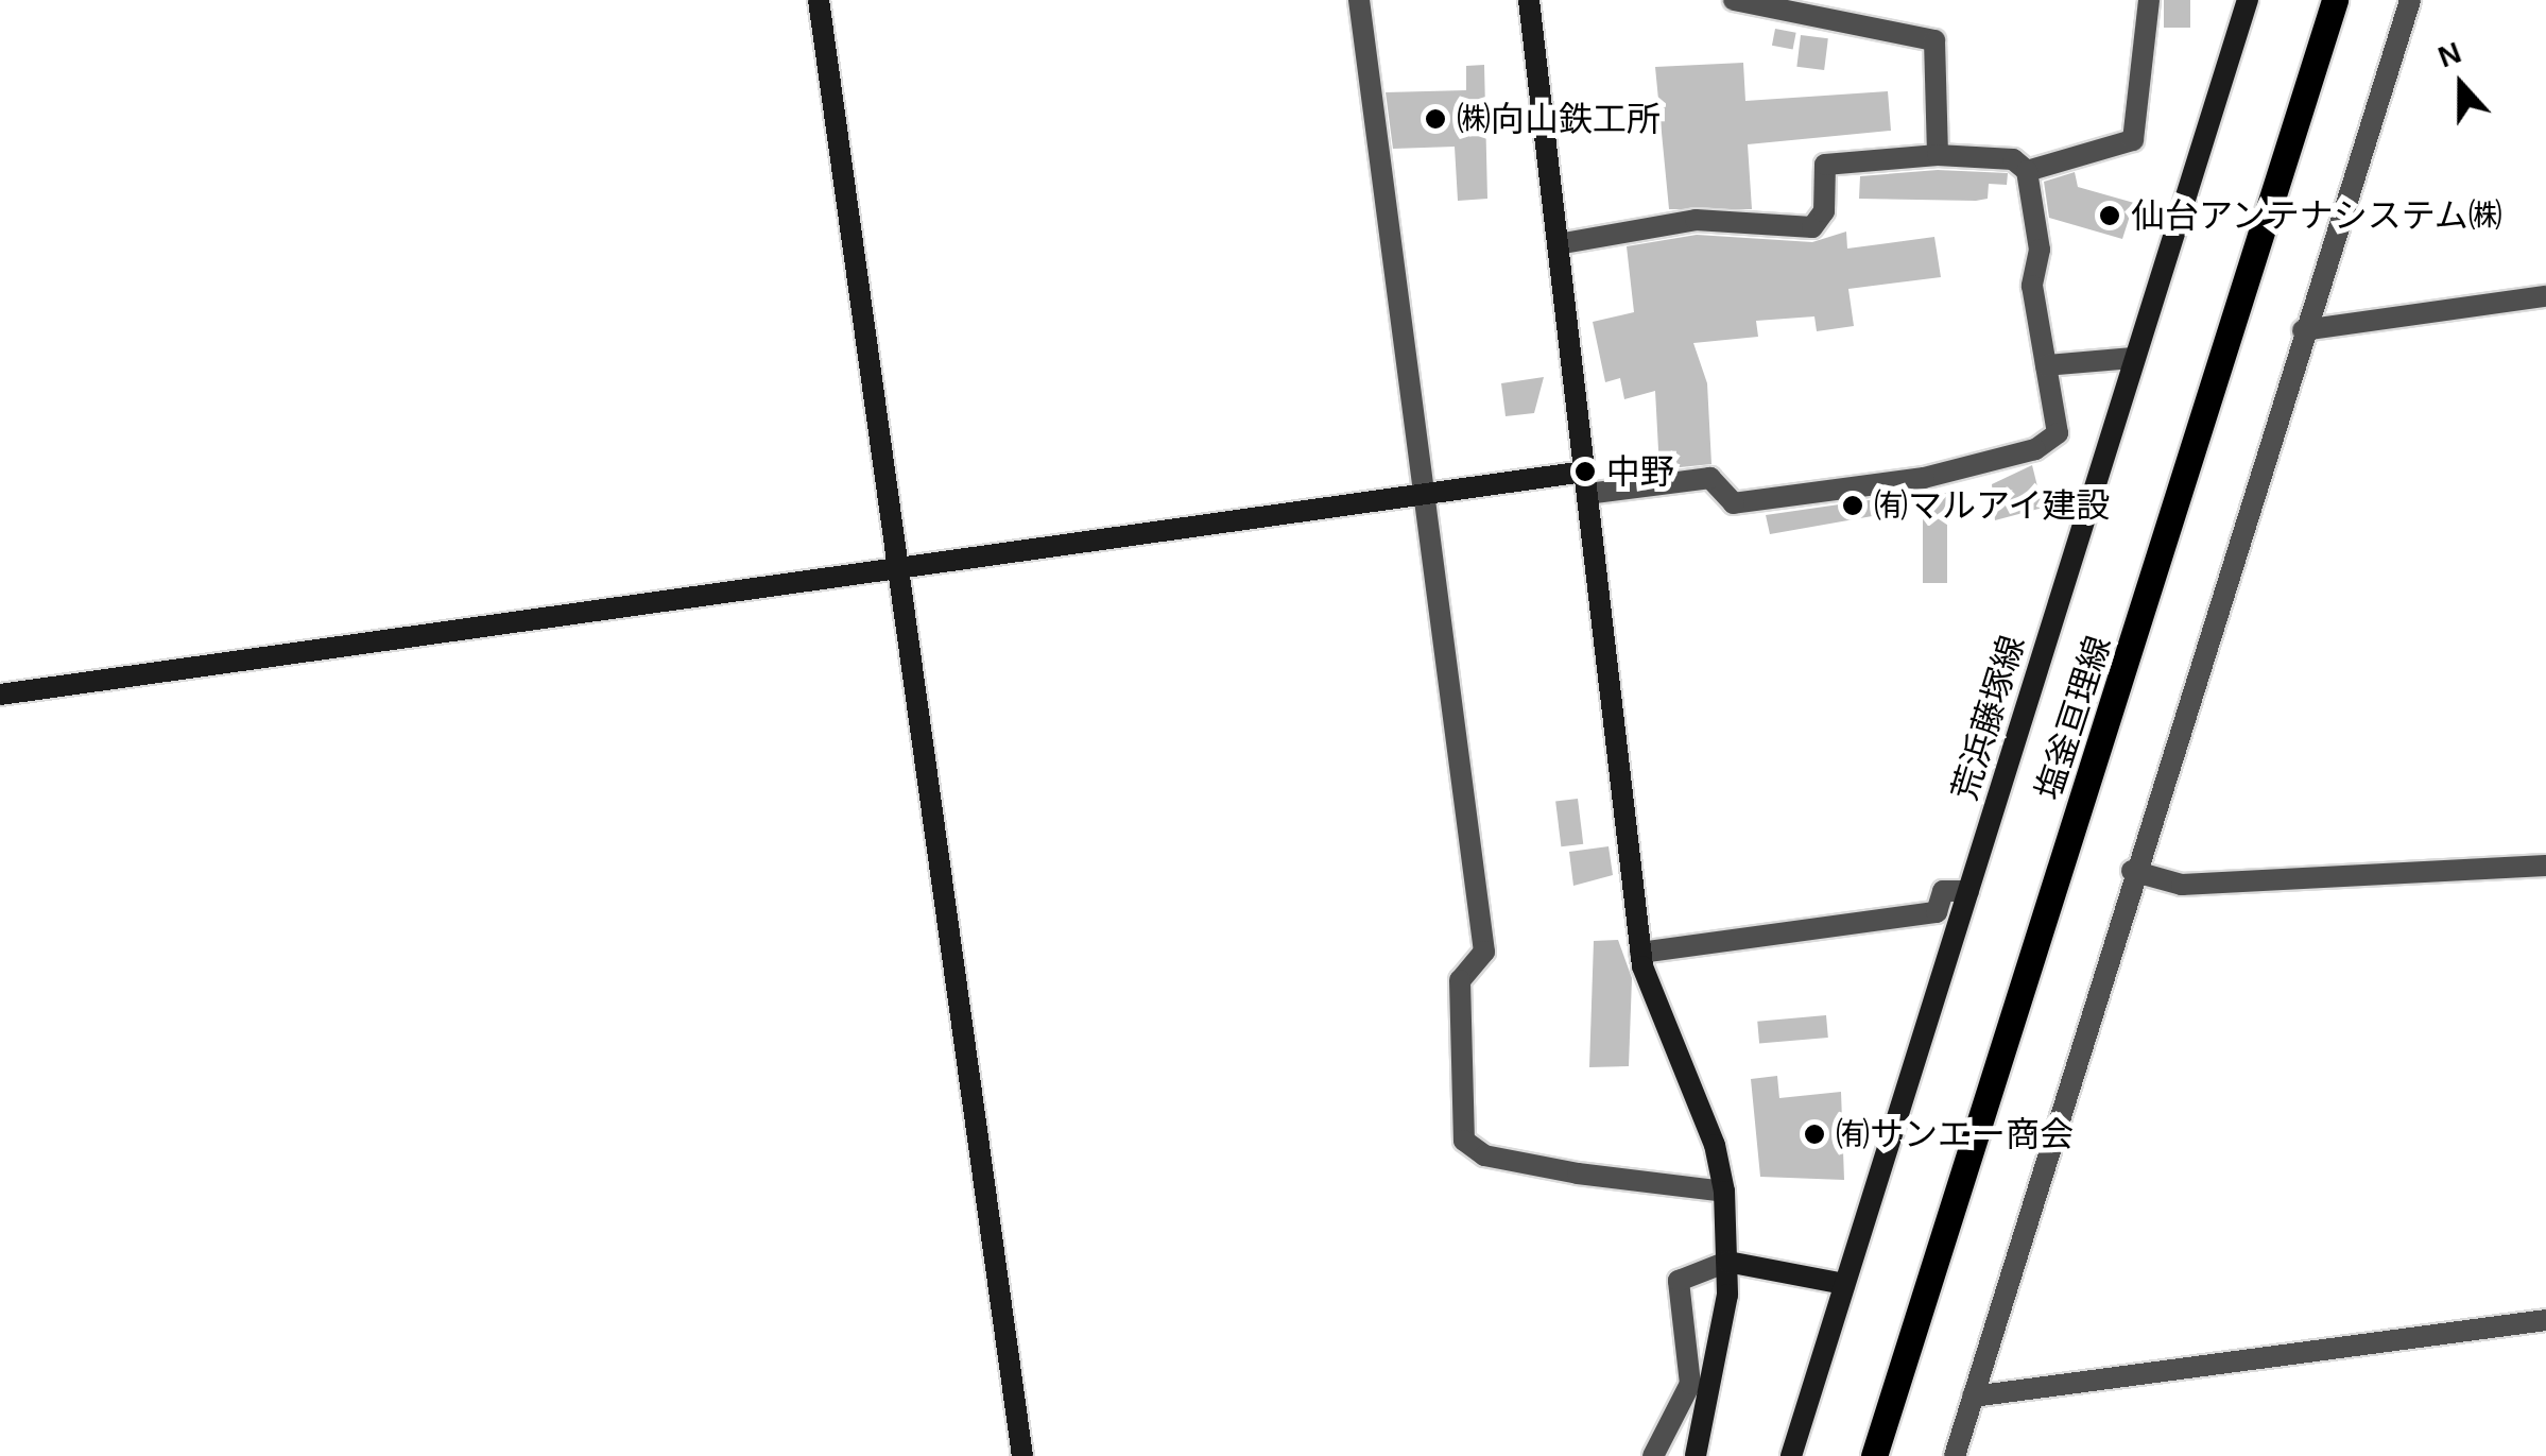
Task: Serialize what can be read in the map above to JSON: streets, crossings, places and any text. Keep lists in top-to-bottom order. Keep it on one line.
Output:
{"streets":{"main road":["塩釜亘理線"],"street":["荒浜藤塚線"]},"places":["㈱向山鉄工所","仙台アンテナシステム㈱","中野","㈲マルアイ建設","㈲サンエー商会"],"north":"top"}
